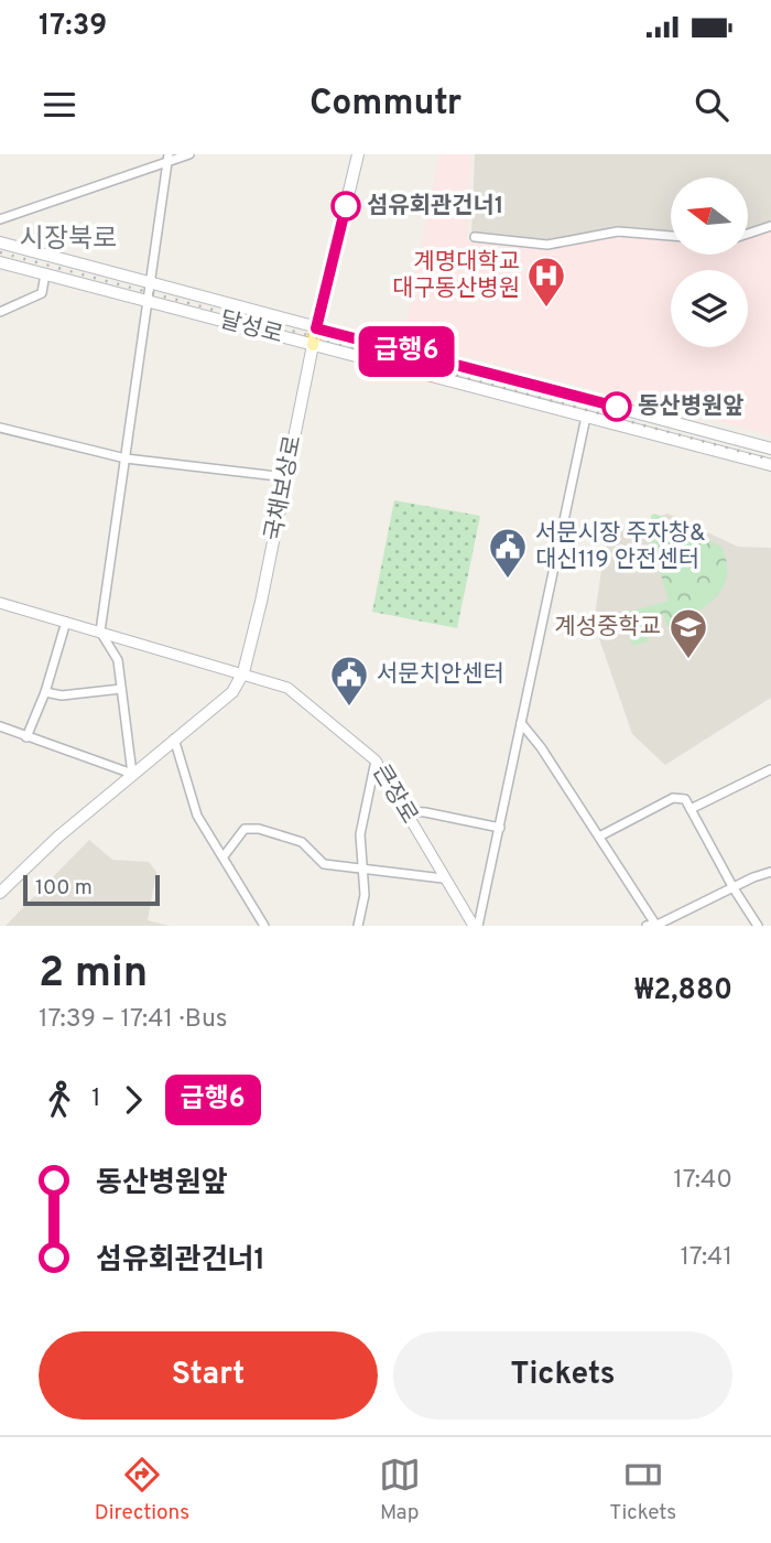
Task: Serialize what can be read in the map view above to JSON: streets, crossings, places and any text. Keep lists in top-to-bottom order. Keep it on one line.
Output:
{"streets":{"main road":["달성로","국채보상로"],"street":["큰장로"]},"crossings":[["달성로","국채보상로"],["국채보상로","큰장로"]],"districts":["시장북로"],"places":{"other":["섬유회관건너1","동산병원앞"],"hospital":["계명대학교 대구동산병원"],"public building":["서문시장 주자창& 대신119 안전센터","서문치안센터"],"school or university":["계성중학교"]},"lines":["bus line 급행6"],"scale_bar":"100 m","north":"left","page":{"status":"17:39","header":"Commutr","on_map":"급행6","scale":"100 m","heading":["2 min","17:39 – 17:41 · Bus","₩2,880"],"legs":["1","급행6"],"list":[{"name":"동산병원앞","value":"17:40"},{"name":"섬유회관건너1","value":"17:41"}],"buttons":["Start","Tickets"],"tabs":["Directions","Map","Tickets"]}}
